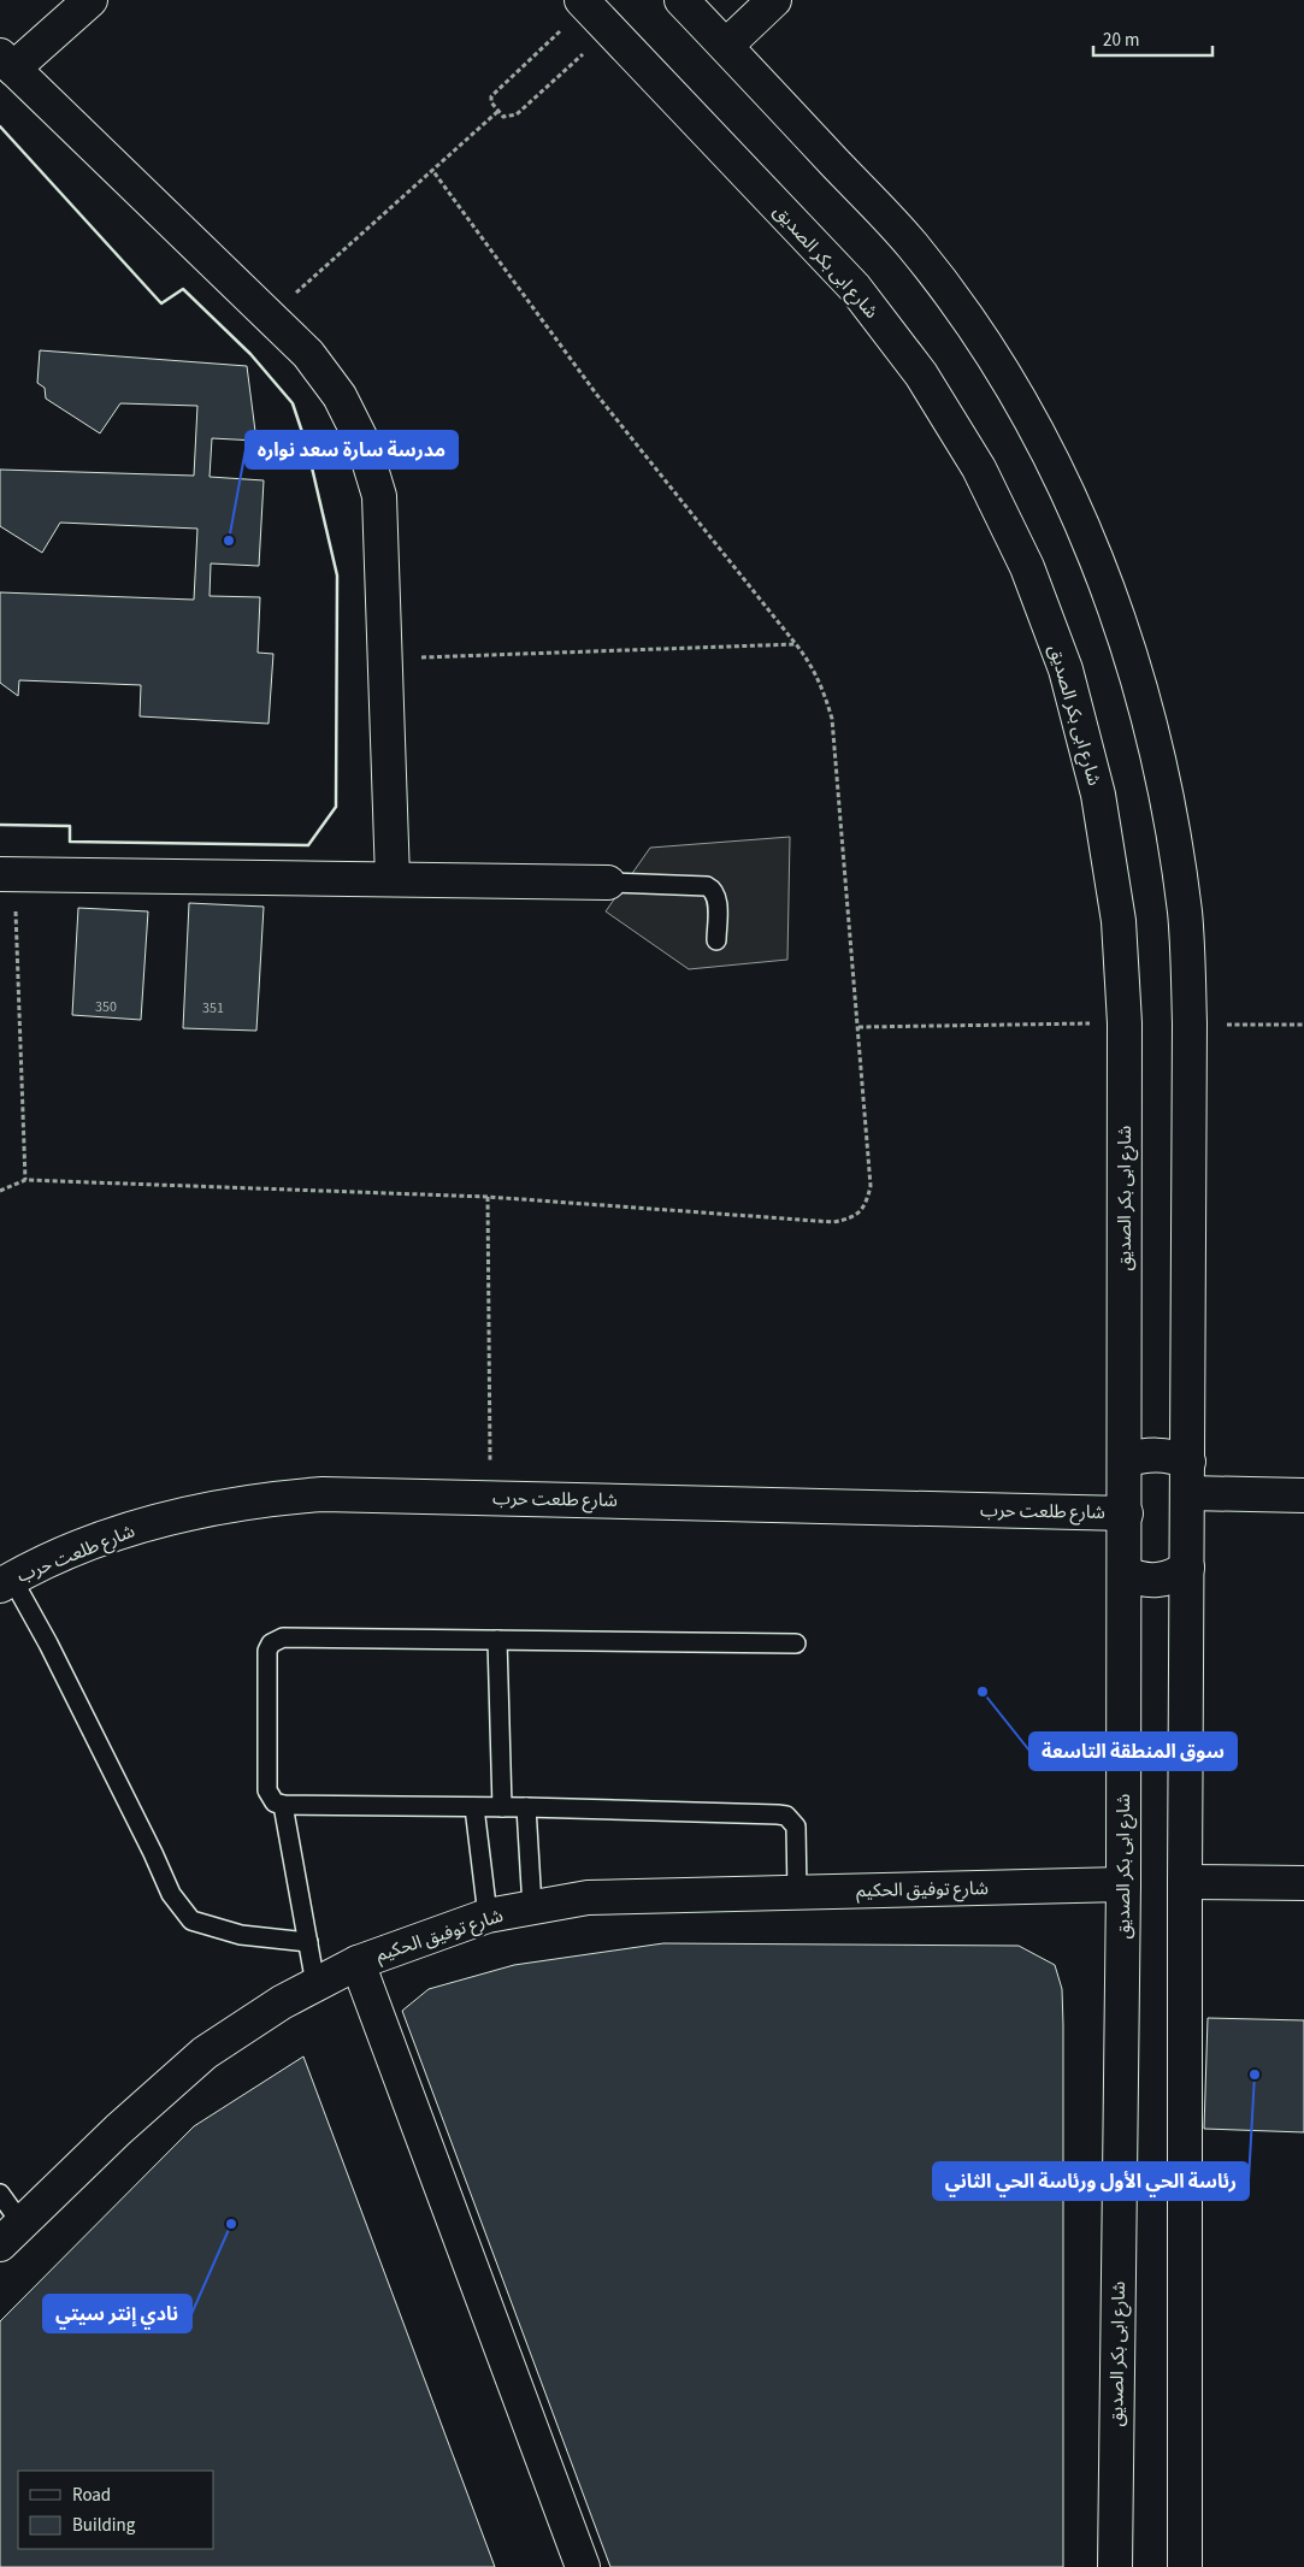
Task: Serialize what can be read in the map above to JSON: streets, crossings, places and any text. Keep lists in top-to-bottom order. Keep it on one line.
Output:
{"streets":{"main road":["شارع ابى بكر الصديق","شارع طلعت حرب","شارع توفيق الحكيم"]},"crossings":[["شارع ابى بكر الصديق","شارع طلعت حرب"],["شارع ابى بكر الصديق","شارع توفيق الحكيم"]],"places":["مدرسة سارة سعد نواره","سوق المنطقة التاسعة","رئاسة الحي الأول ورئاسة الحي الثاني","نادي إنتر سيتي"],"house_numbers":["350","351"],"legend":["Road","Building"],"scale_bar":"20 m"}
